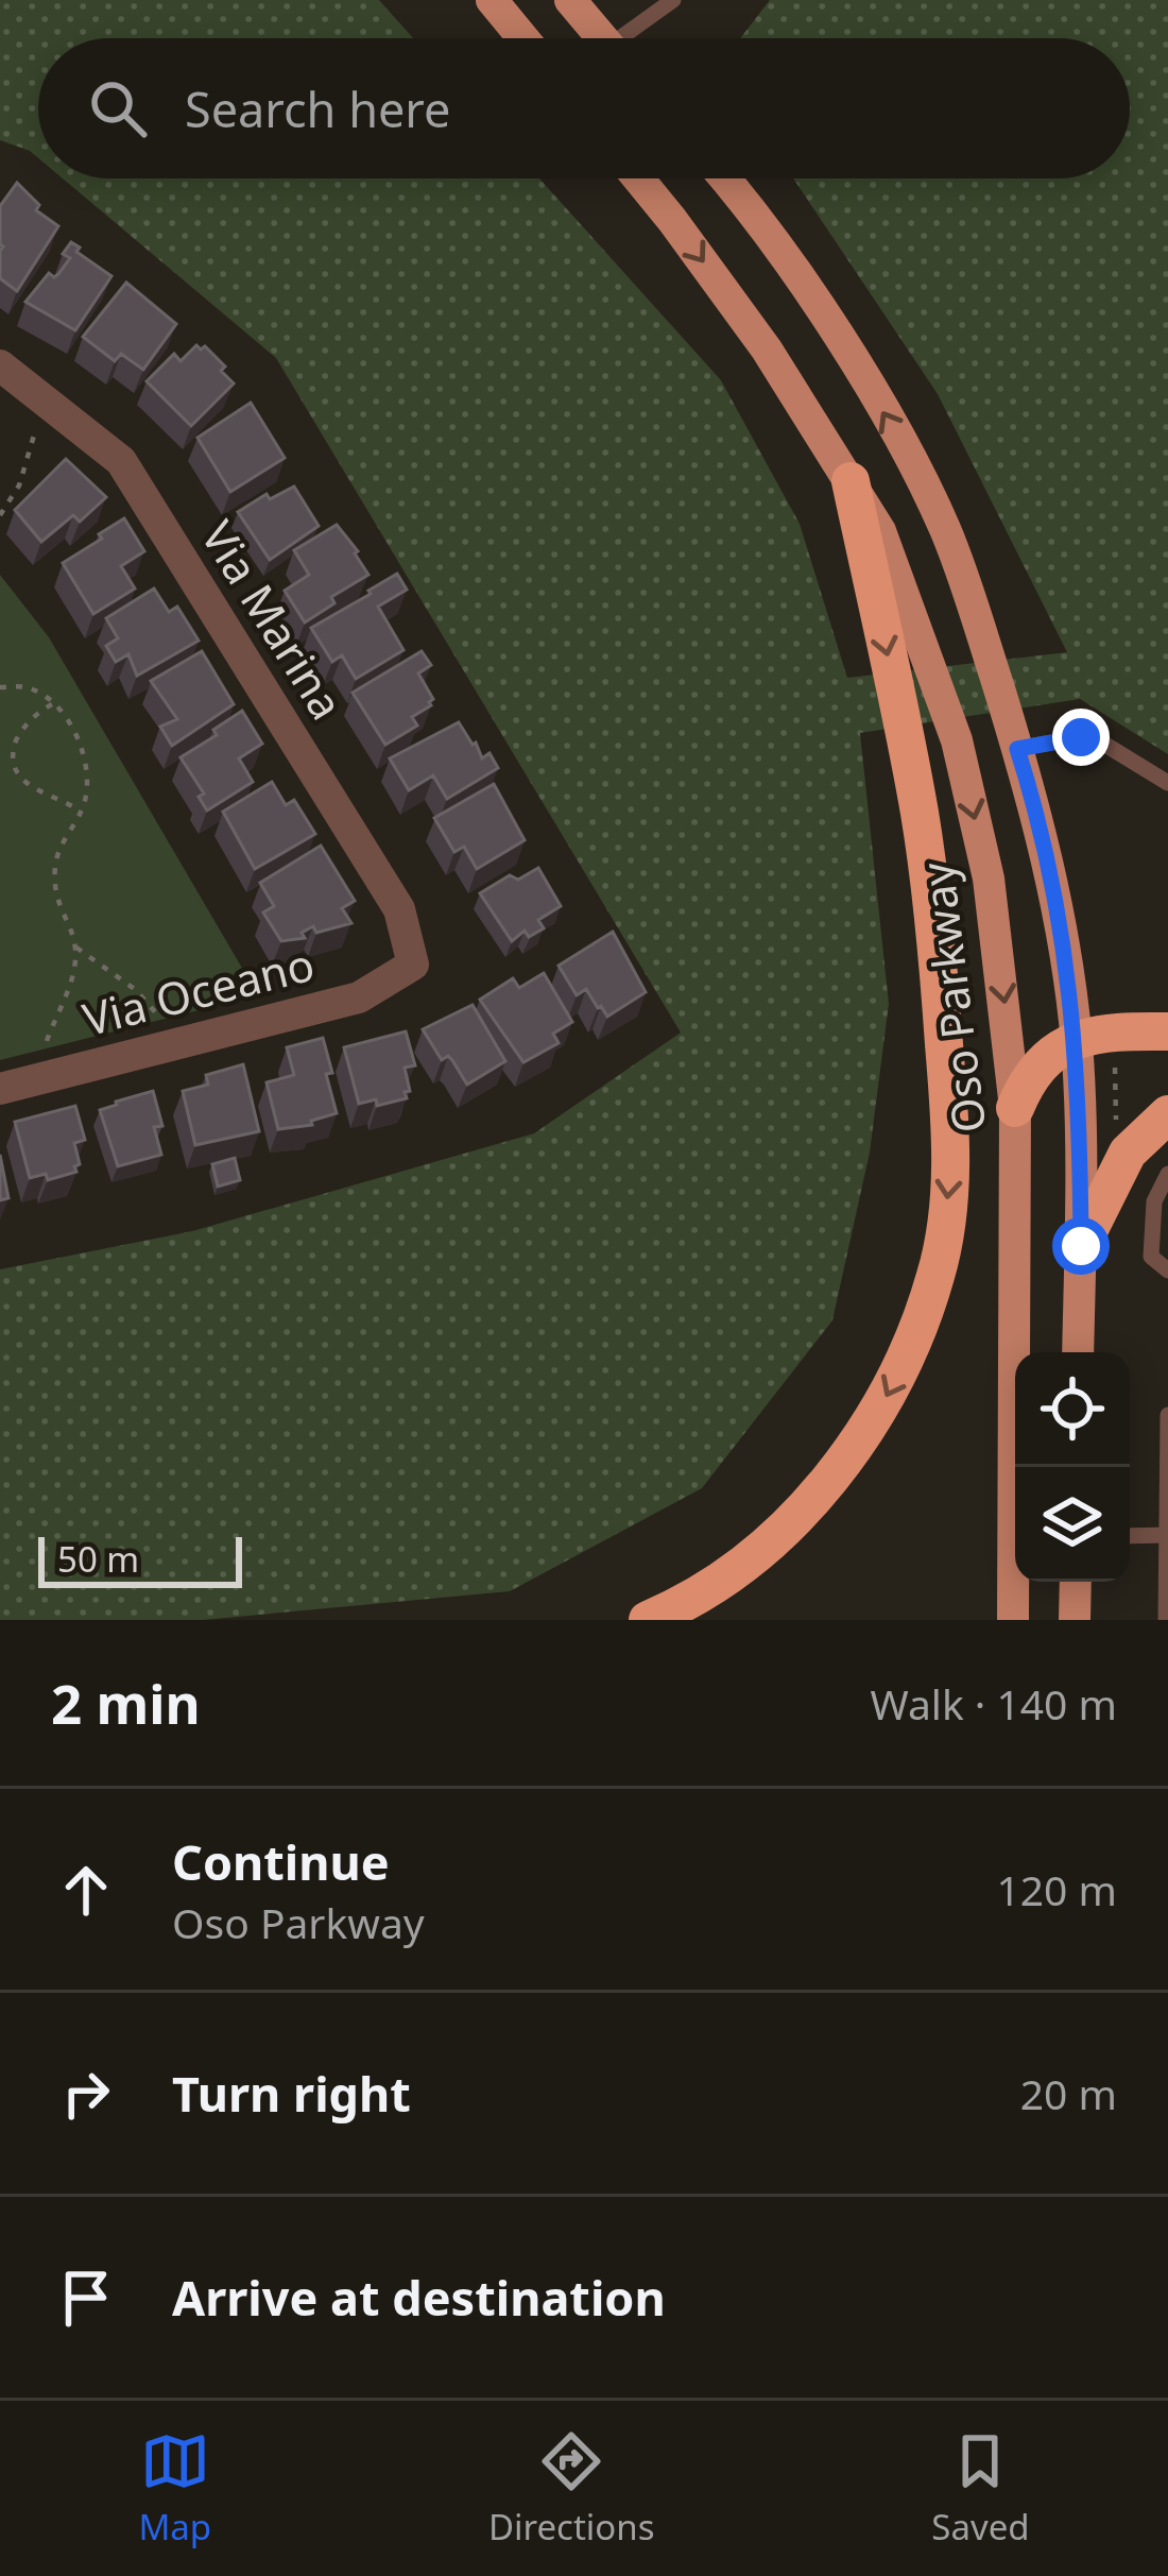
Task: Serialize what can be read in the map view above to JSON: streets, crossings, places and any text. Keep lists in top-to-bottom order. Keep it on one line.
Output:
{"streets":{"main road":["Oso Parkway"],"street":["Via Marina","Via Oceano"]},"crossings":[["Via Marina","Via Oceano"]],"scale_bar":"50 m","page":{"search":"Search here","scale":"50 m","heading":["2 min","Walk · 140 m"],"list":[["Continue","Oso Parkway","120 m"],["Turn right","20 m"],"Arrive at destination"],"nav":["Map","Directions","Saved"]}}
